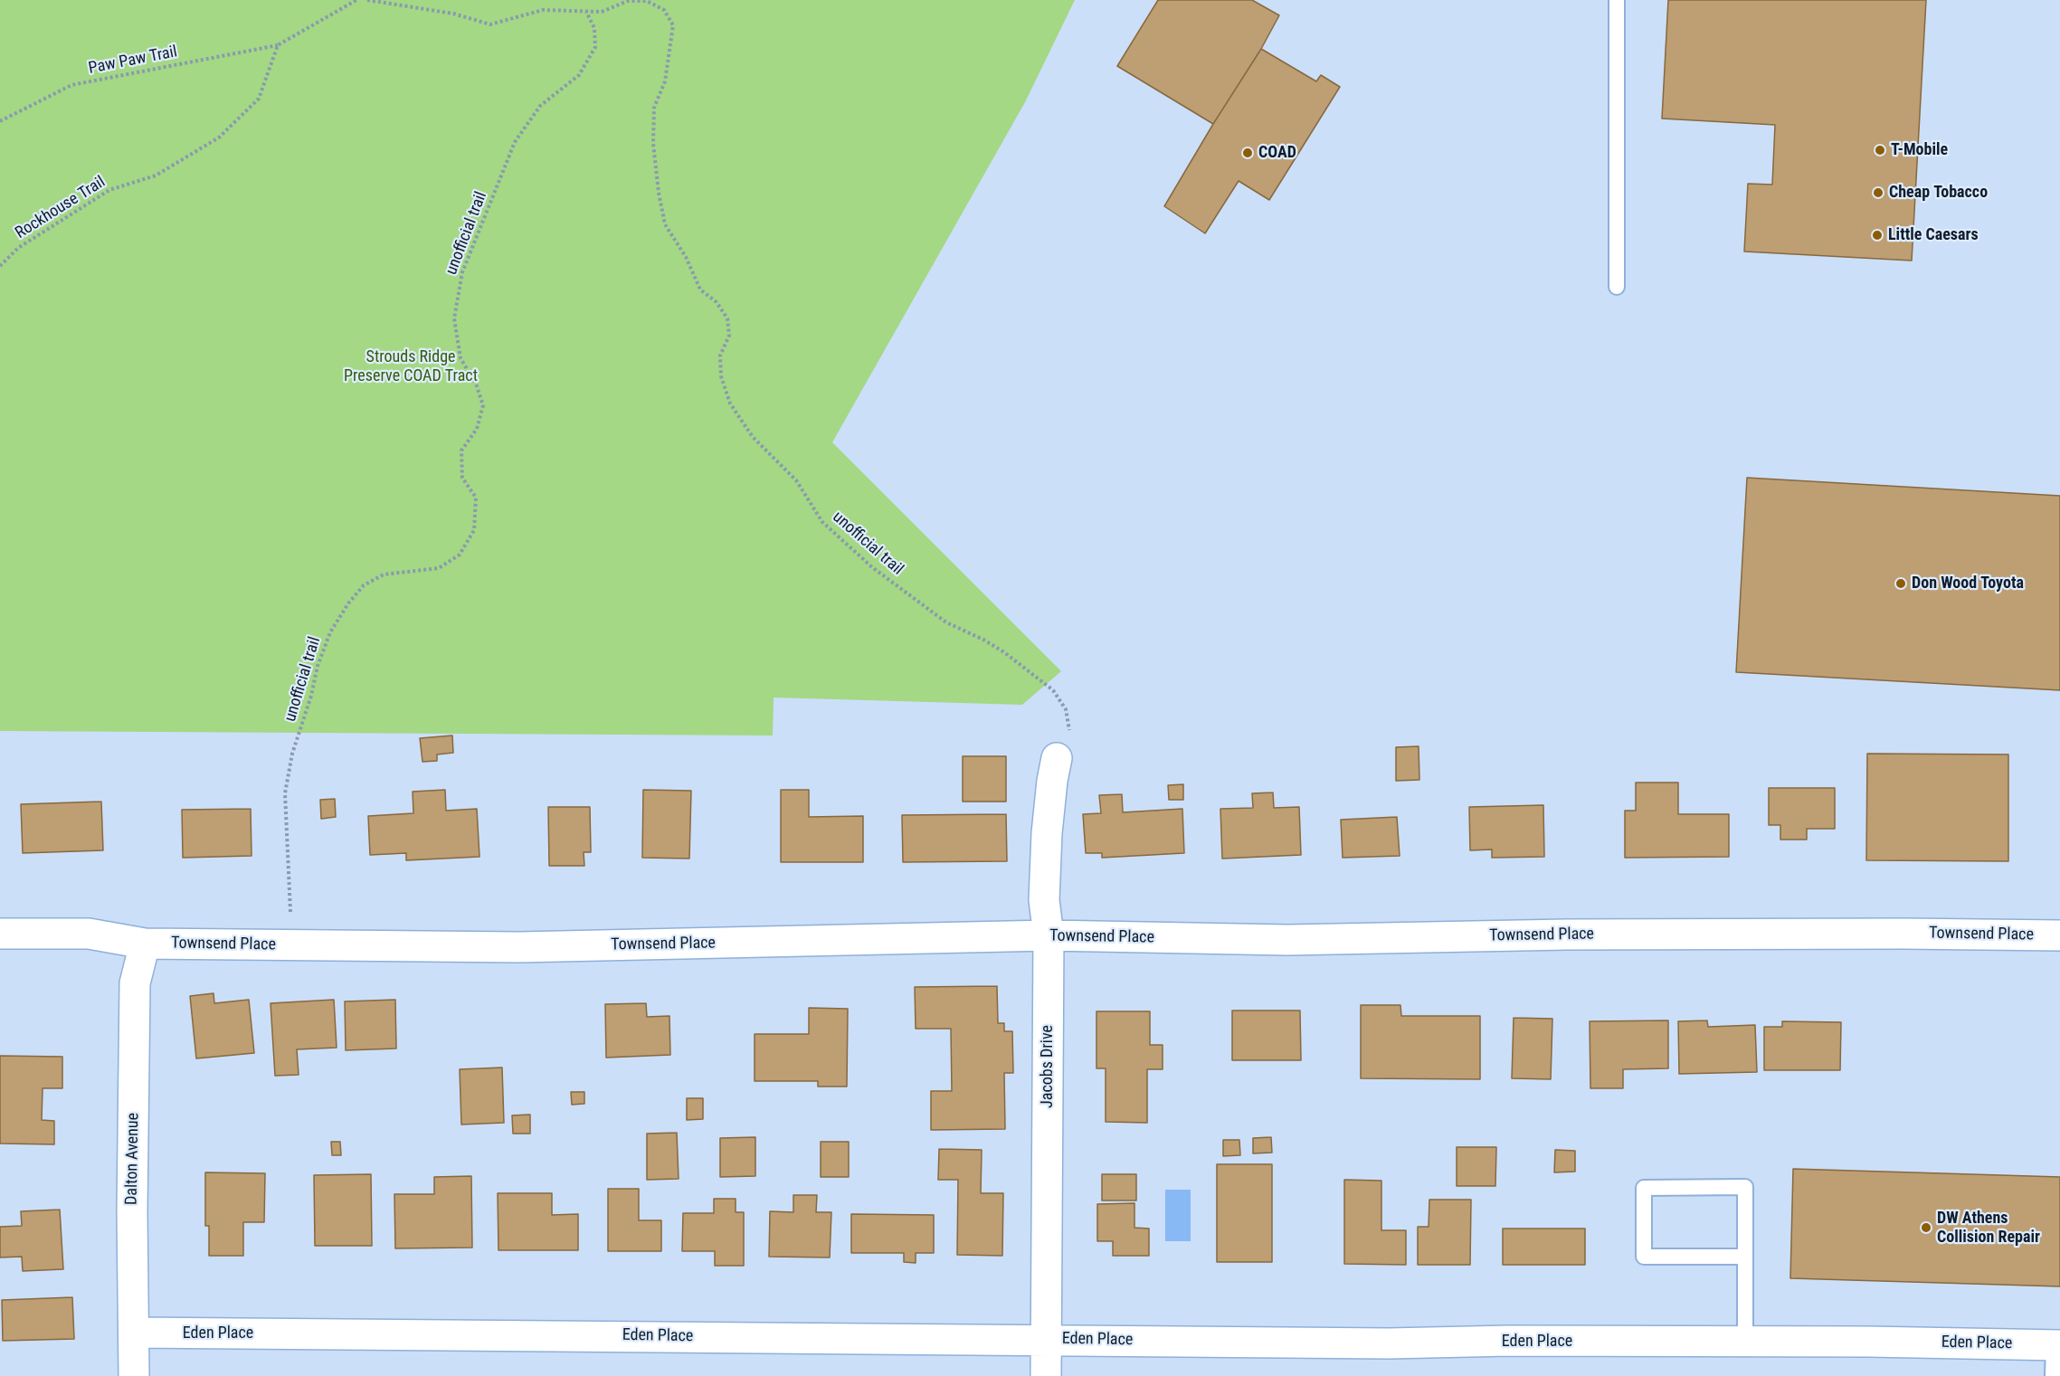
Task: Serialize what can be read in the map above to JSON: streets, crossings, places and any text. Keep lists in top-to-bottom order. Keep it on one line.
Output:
{"streets":{"street":["Townsend Place","Jacobs Drive","Dalton Avenue","Eden Place"],"path":["Paw Paw Trail","Rockhouse Trail","unofficial trail"]},"crossings":[["Paw Paw Trail","Rockhouse Trail"],["unofficial trail","Townsend Place"],["unofficial trail","Jacobs Drive"],["Townsend Place","Jacobs Drive"],["Townsend Place","Dalton Avenue"],["Jacobs Drive","Eden Place"],["Dalton Avenue","Eden Place"]],"parks":["Strouds Ridge Preserve COAD Tract"],"places":["T-Mobile","COAD","Cheap Tobacco","Little Caesars","Don Wood Toyota","DW Athens Collision Repair"]}
